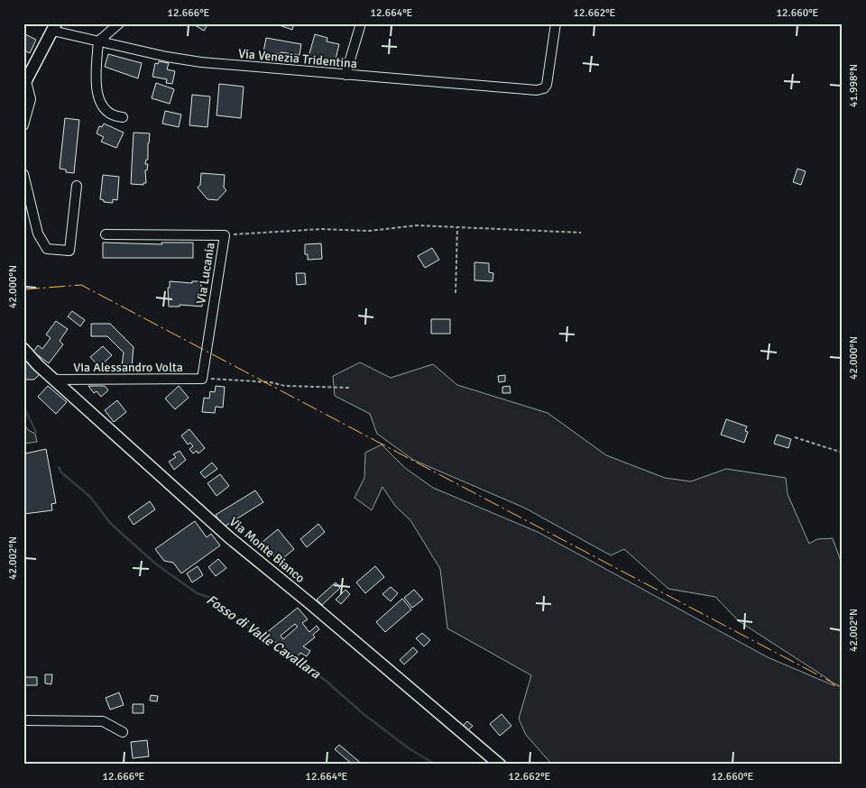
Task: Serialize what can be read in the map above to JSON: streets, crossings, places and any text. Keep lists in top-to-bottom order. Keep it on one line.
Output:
{"streets":{"main road":["Via Monte Bianco"],"street":["Via Venezia Tridentina","Via Lucania","Via Alessandro Volta"]},"crossings":[["Via Lucania","Via Alessandro Volta"],["Via Alessandro Volta","Via Monte Bianco"]],"water":["Fosso di Valle Cavallara"],"coordinates":["12.666°E","12.664°E","12.662°E","12.660°E","41.998°N","42.000°N","42.002°N"]}
